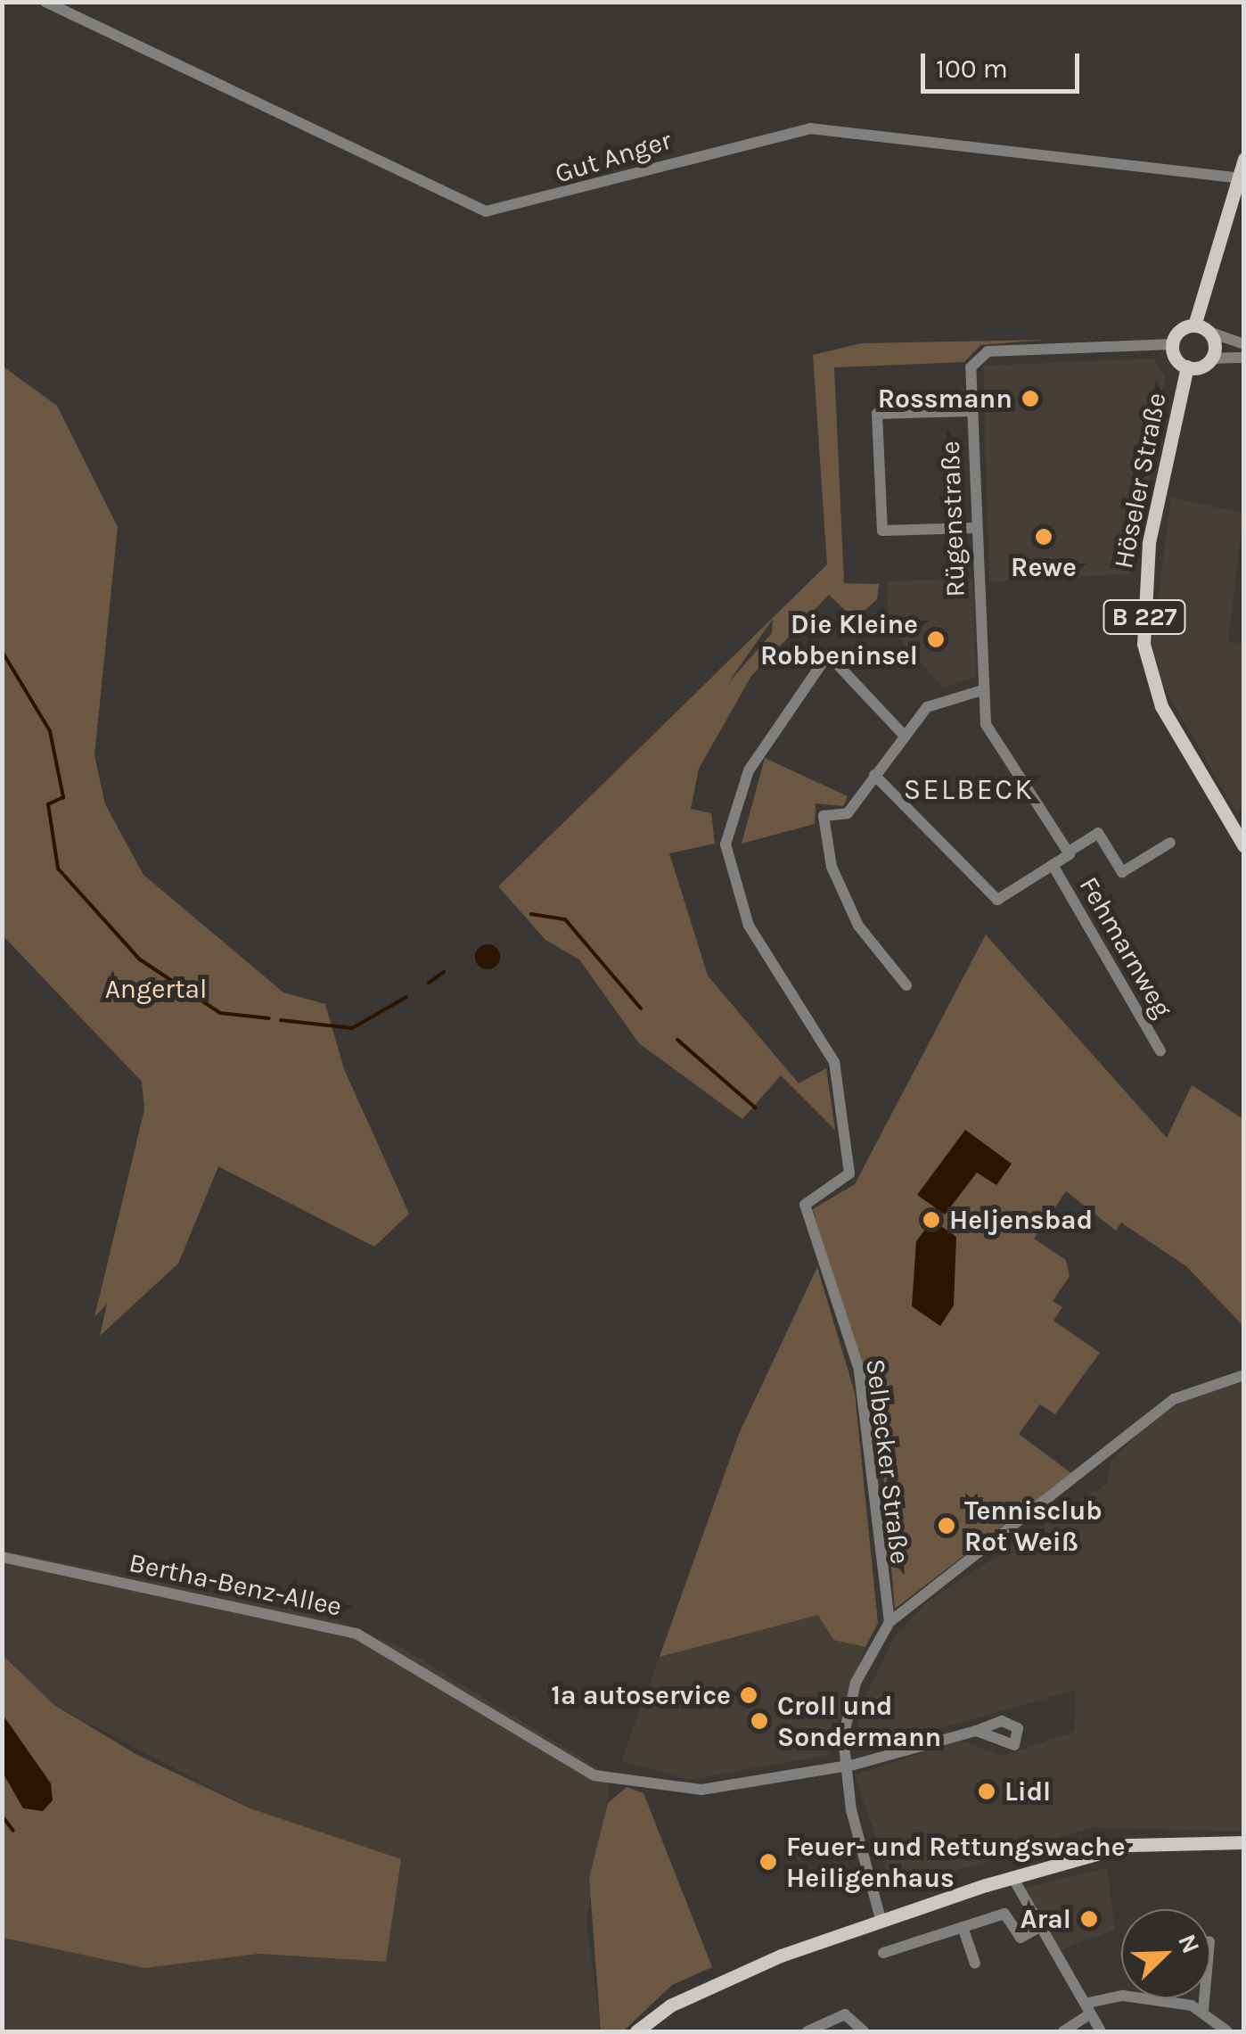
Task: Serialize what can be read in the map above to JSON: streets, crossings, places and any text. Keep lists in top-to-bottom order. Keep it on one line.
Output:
{"streets":{"main road":["Höseler Straße","B 227"],"street":["Gut Anger","Rügenstraße","Fehmarnweg","Selbecker Straße","Bertha-Benz-Allee"]},"crossings":[["Selbecker Straße","Bertha-Benz-Allee"]],"districts":["SELBECK"],"parks":["Angertal"],"places":["Rossmann","Rewe","Die Kleine Robbeninsel","Heljensbad","Tennisclub Rot Weiß","1a autoservice","Croll und Sondermann","Lidl","Feuer- und Rettungswache Heiligenhaus","Aral"],"scale_bar":"100 m","north":"top right"}
